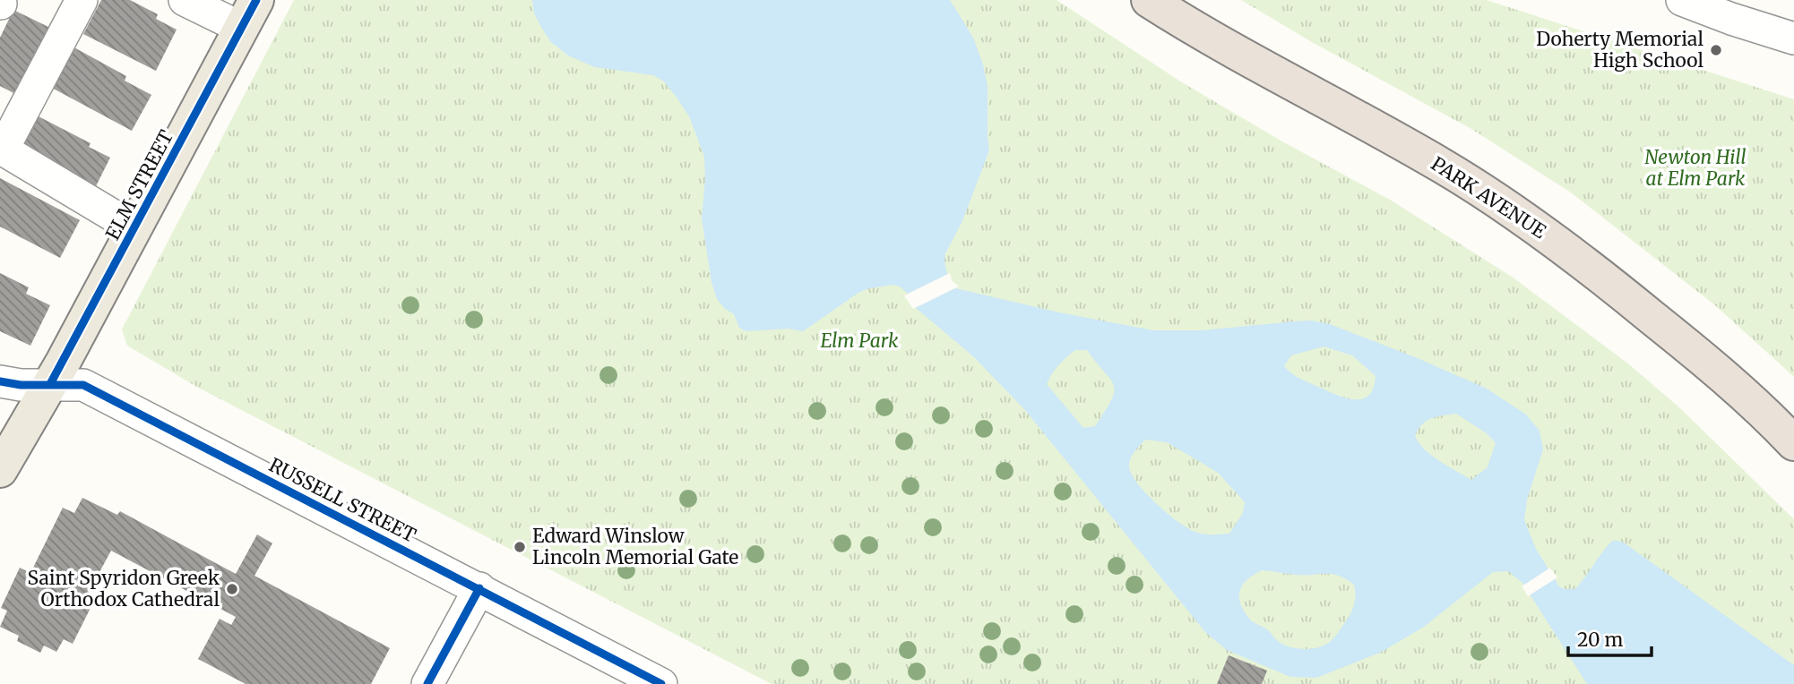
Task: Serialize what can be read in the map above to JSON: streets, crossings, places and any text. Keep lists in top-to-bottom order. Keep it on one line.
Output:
{"streets":{"highway":["PARK AVENUE"],"main road":["ELM STREET"],"street":["RUSSELL STREET"]},"crossings":[["ELM STREET","RUSSELL STREET"]],"parks":["Newton Hill at Elm Park","Elm Park"],"places":["Doherty Memorial High School","Edward Winslow Lincoln Memorial Gate","Saint Spyridon Greek Orthodox Cathedral"],"scale_bar":"20 m"}
